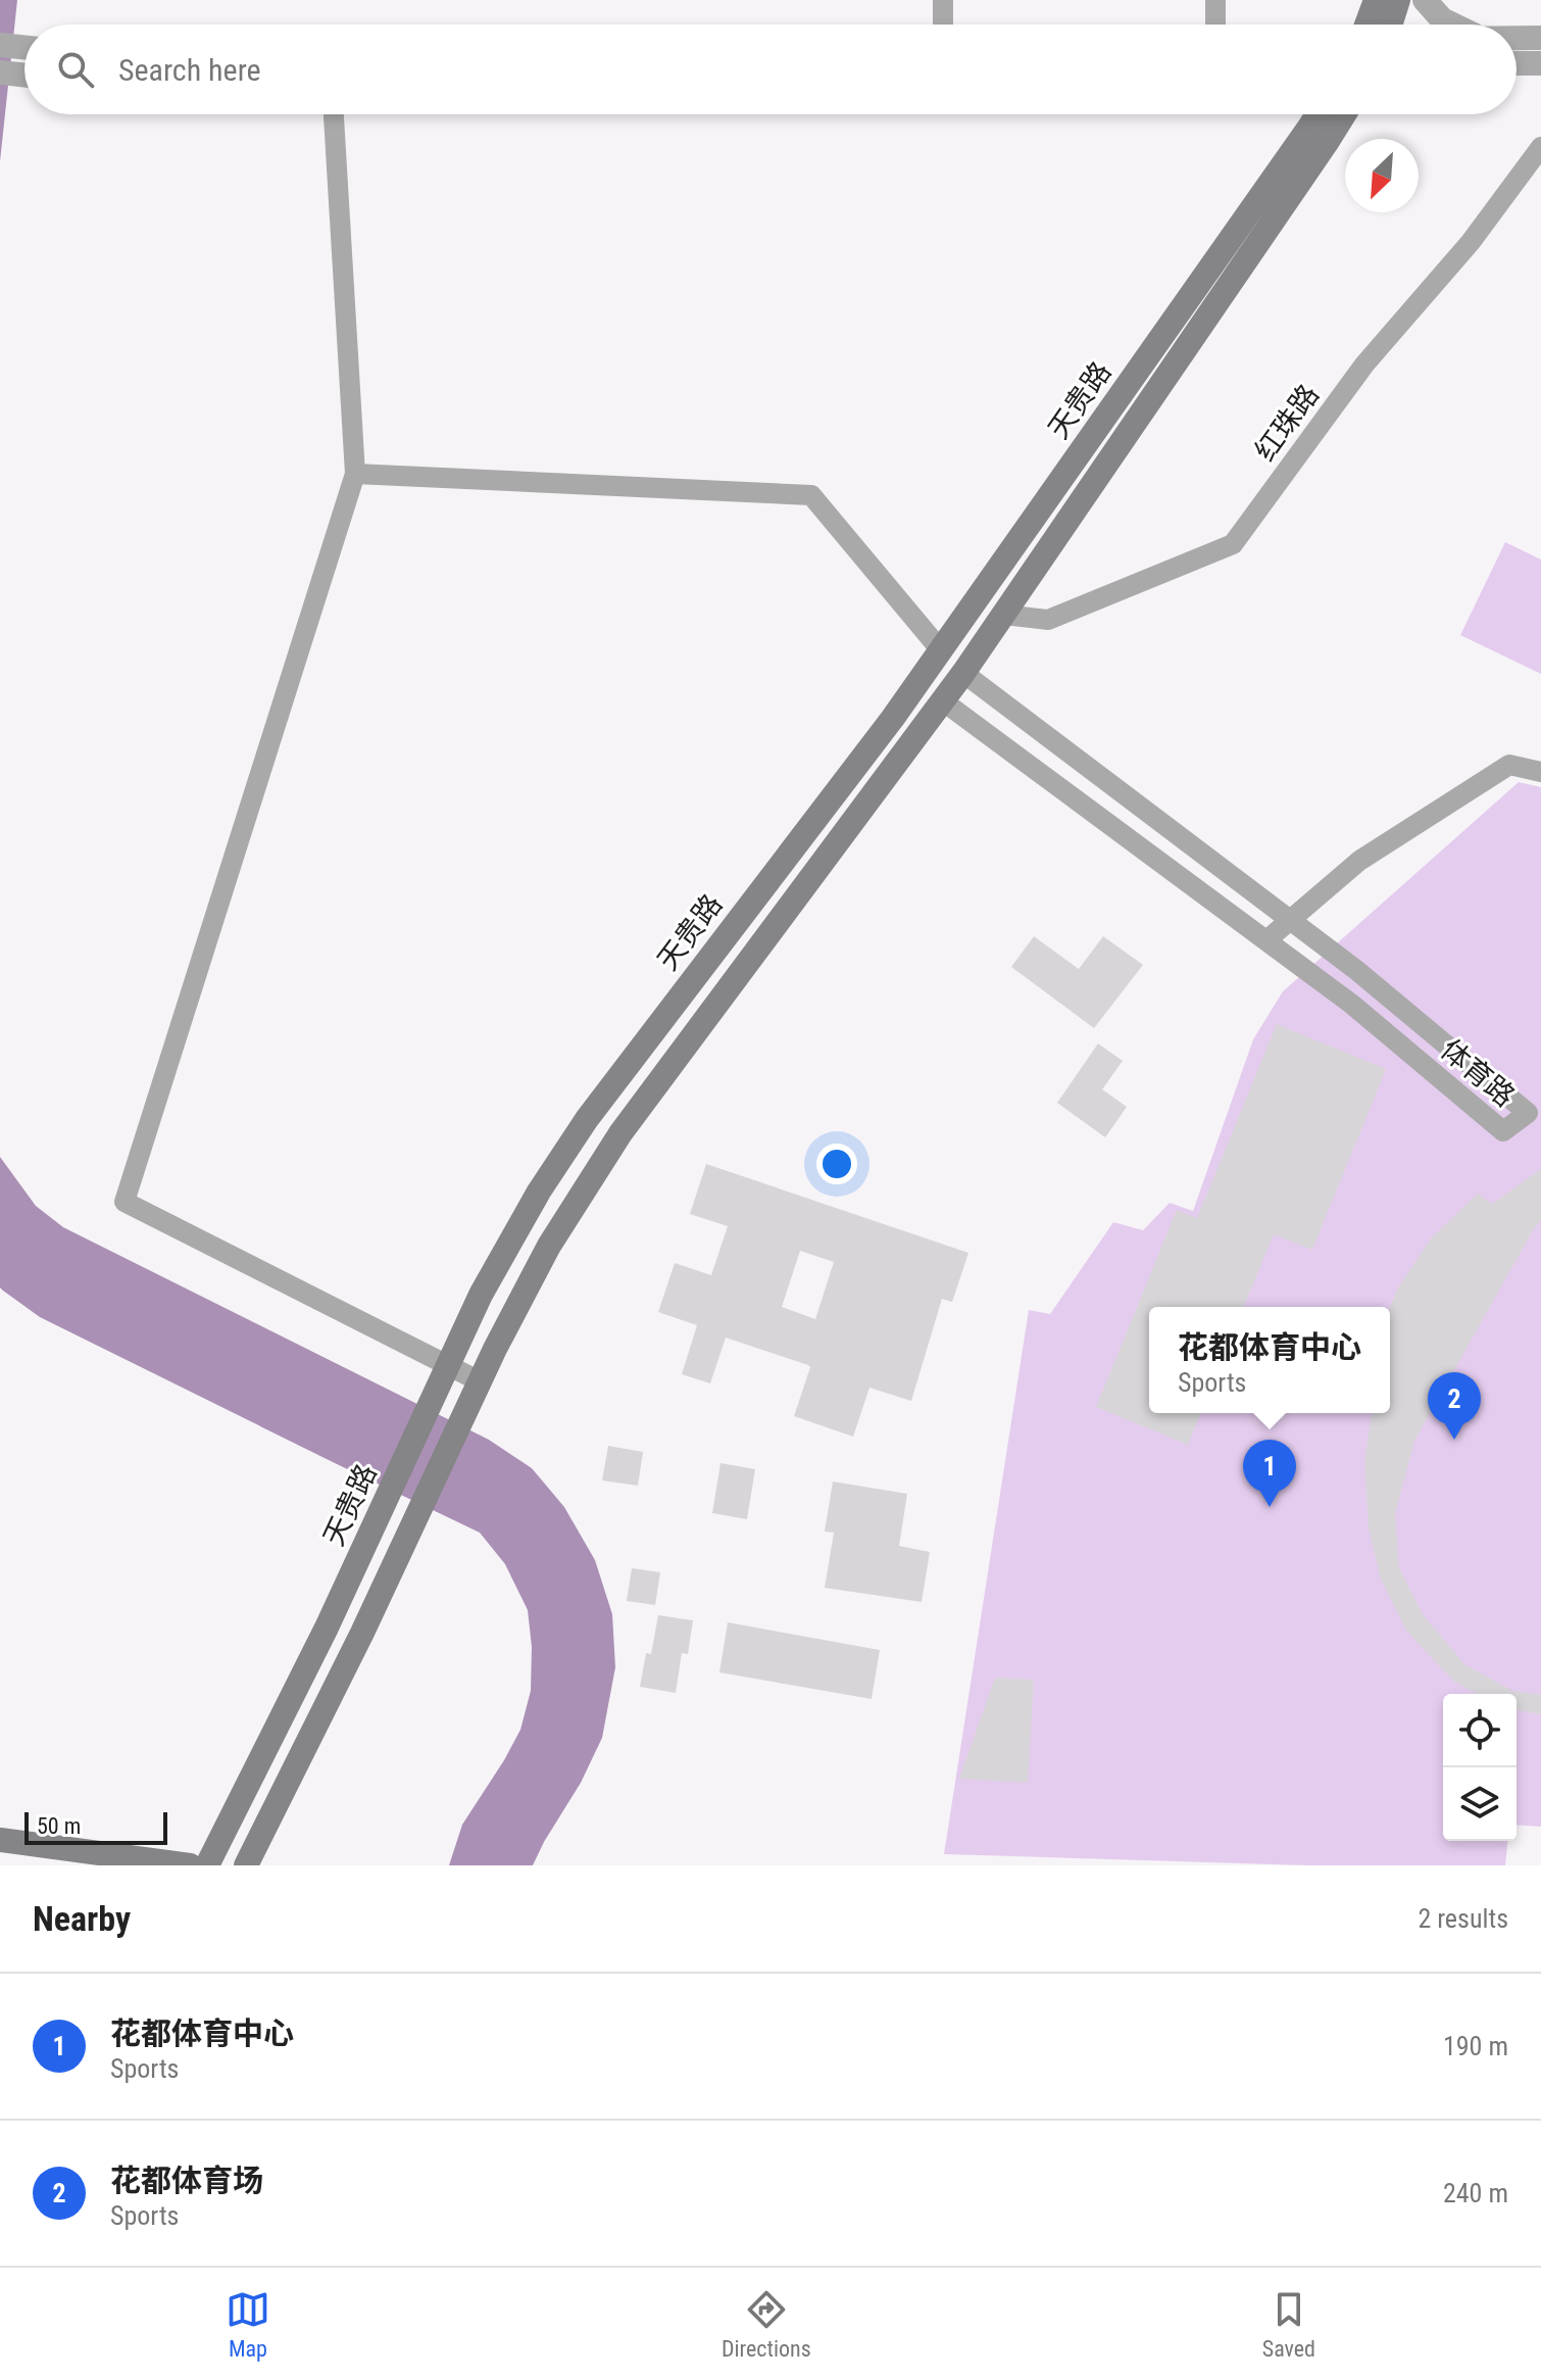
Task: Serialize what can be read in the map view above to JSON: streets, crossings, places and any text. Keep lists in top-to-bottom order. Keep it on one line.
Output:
{"streets":{"main road":["天贵路"],"street":["红珠路","体育路"]},"crossings":[["天贵路","红珠路"],["天贵路","体育路"]],"scale_bar":"50 m","north":"bottom left","page":{"search":"Search here","popup":["花都体育中心","Sports"],"pins":["2","1"],"scale":"50 m","heading":["Nearby","2 results"],"list":[{"mark":"1","name":"花都体育中心","note":"Sports","value":"190 m"},{"mark":"2","name":"花都体育场","note":"Sports","value":"240 m"}],"nav":["Map","Directions","Saved"]}}
